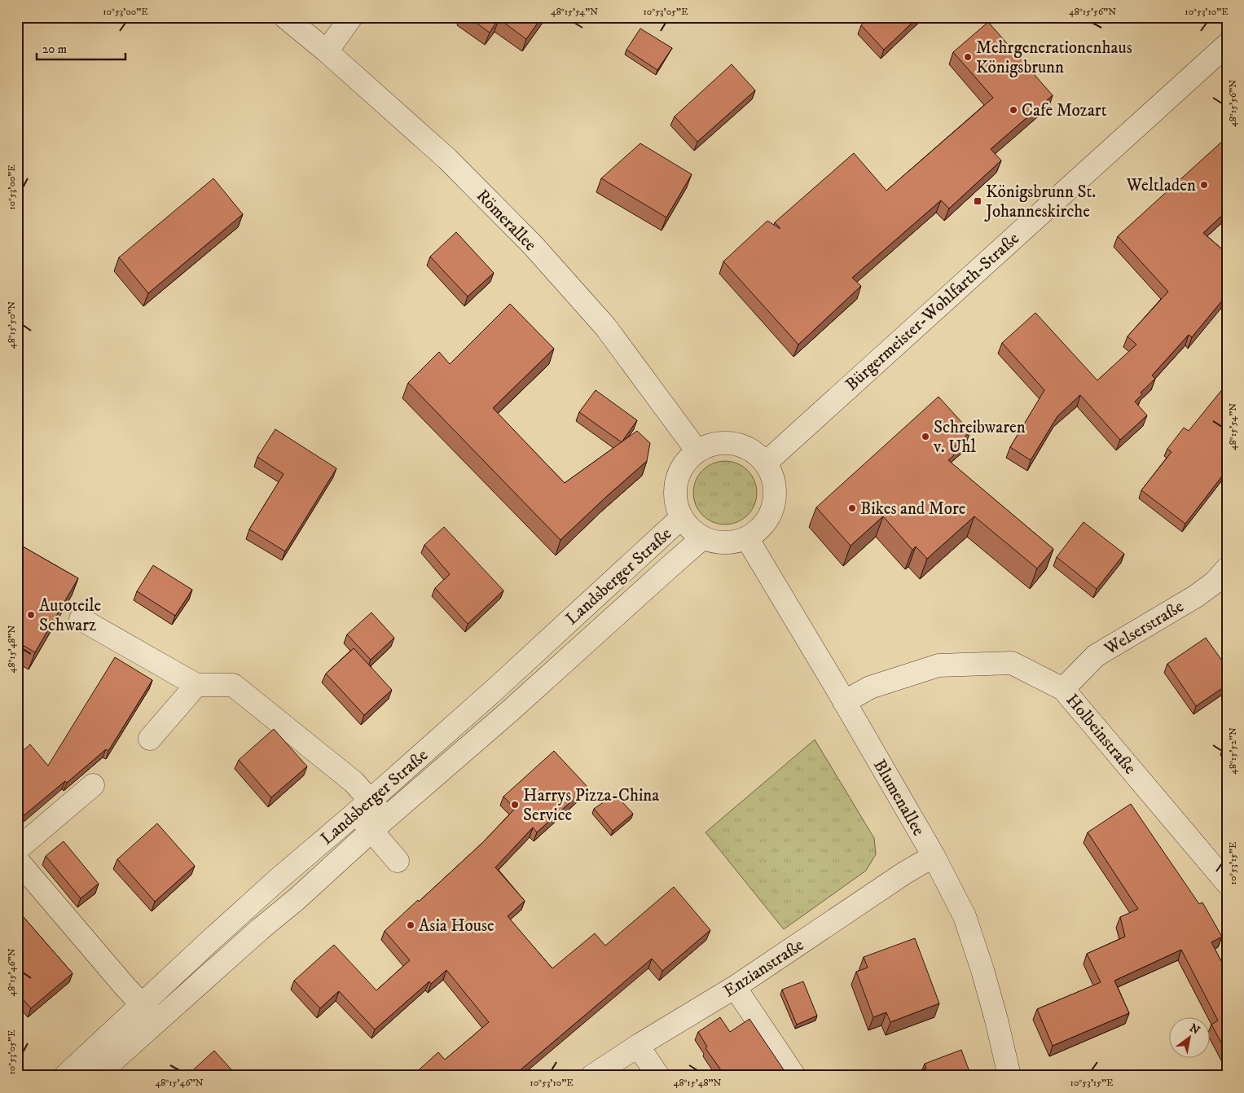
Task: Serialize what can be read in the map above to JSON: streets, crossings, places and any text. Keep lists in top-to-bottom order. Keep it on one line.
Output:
{"streets":{"street":["Römerallee","Bürgermeister-Wohlfarth-Straße","Landsberger Straße","Welserstraße","Holbeinstraße","Blumenallee","Enzianstraße"]},"crossings":[["Römerallee","Bürgermeister-Wohlfarth-Straße"],["Römerallee","Landsberger Straße"],["Römerallee","Blumenallee"],["Bürgermeister-Wohlfarth-Straße","Landsberger Straße"],["Bürgermeister-Wohlfarth-Straße","Blumenallee"],["Landsberger Straße","Blumenallee"],["Welserstraße","Holbeinstraße"],["Holbeinstraße","Blumenallee"],["Blumenallee","Enzianstraße"]],"places":{"other":["Mehrgenerationenhaus Königsbrunn","Cafe Mozart","Weltladen","Schreibwaren v. Uhl","Bikes and More","Autoteile Schwarz","Harrys Pizza-China Service","Asia House"],"transit":["Königsbrunn St. Johanneskirche"]},"scale_bar":"20 m","north":"top right","coordinates":["10°53'00\"E","48°15'54\"N","10°53'05\"E","48°15'56\"N","10°53'10\"E","48°15'50\"N","48°15'48\"N","48°15'52\"N","10°53'15\"E","48°15'46\"N"]}
